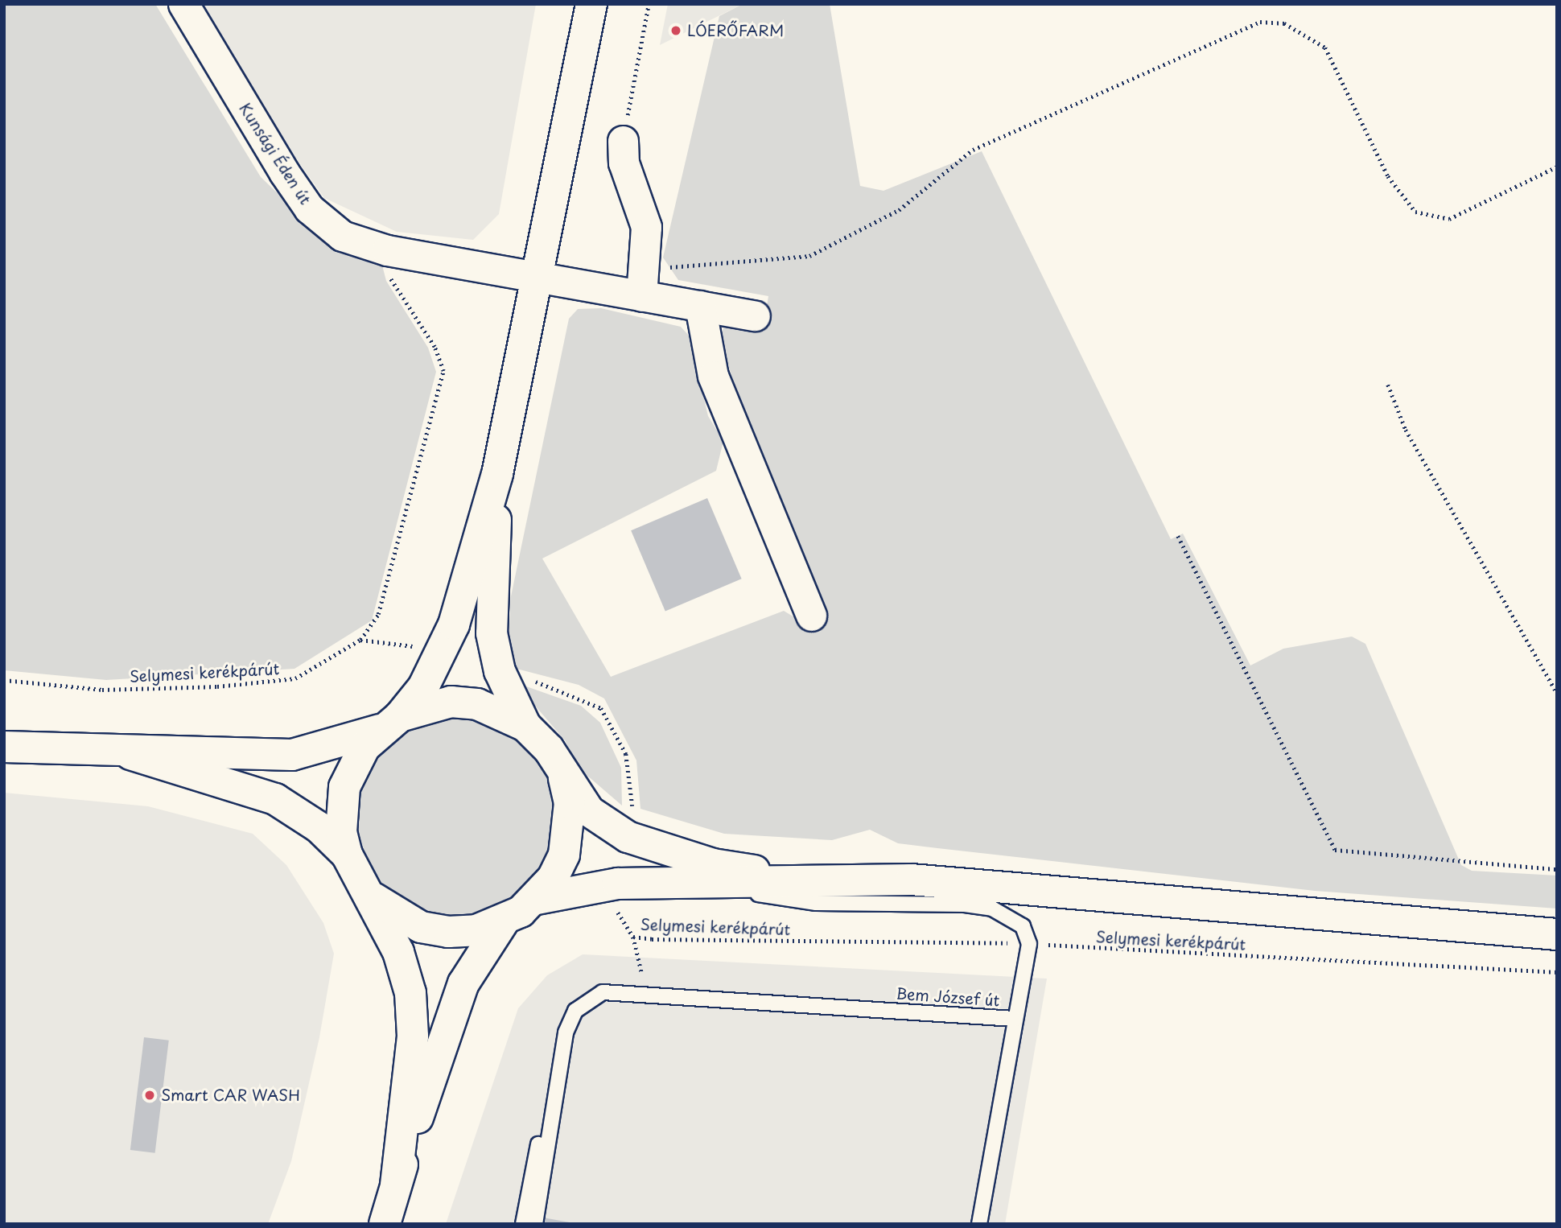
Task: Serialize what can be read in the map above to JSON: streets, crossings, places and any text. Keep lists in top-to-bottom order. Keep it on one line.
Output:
{"streets":{"street":["Kunsági Éden út"],"lane":["Bem József út"],"path":["Selymesi kerékpárút"]},"crossings":[["Selymesi kerékpárút","Bem József út"]],"places":["LÓERŐFARM","Smart CAR WASH"]}
